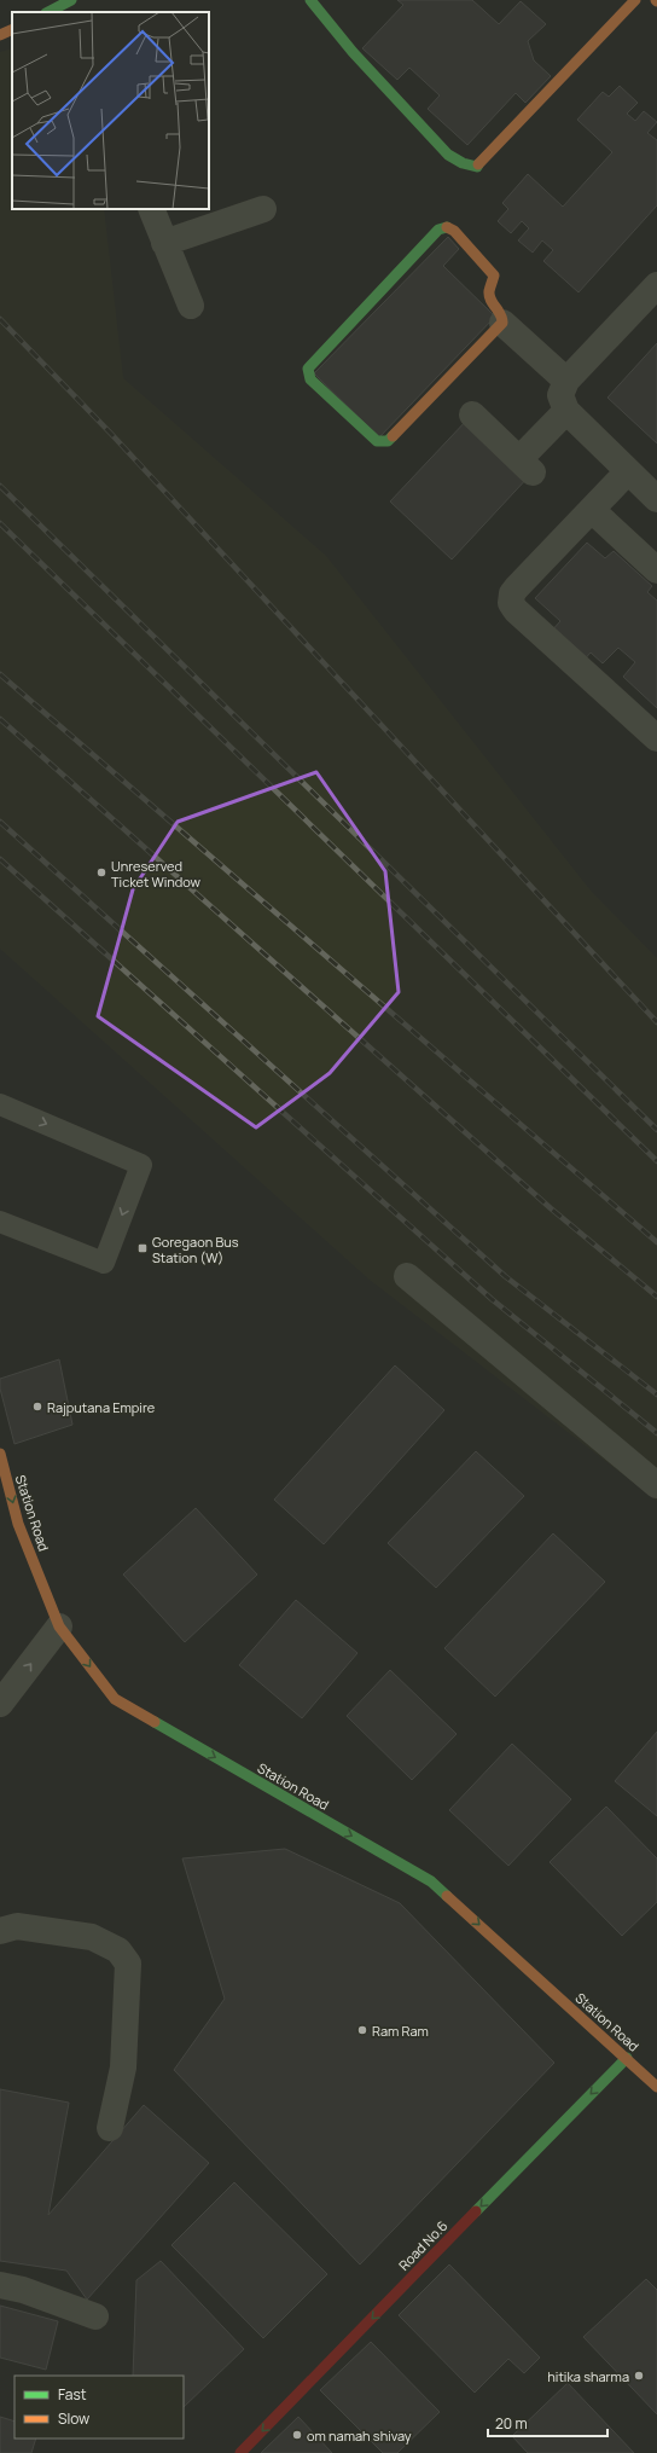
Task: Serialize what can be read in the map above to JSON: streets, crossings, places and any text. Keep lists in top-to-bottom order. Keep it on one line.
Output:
{"streets":{"street":["Station Road","Road No.6"]},"crossings":[["Station Road","Road No.6"]],"one_way":["Station Road","Road No.6"],"places":{"other":["Unreserved Ticket Window","Rajputana Empire","Ram Ram","hitika sharma","om namah shivay"],"transit":["Goregaon Bus Station (W)"]},"legend":["Fast","Slow"],"scale_bar":"20 m"}
